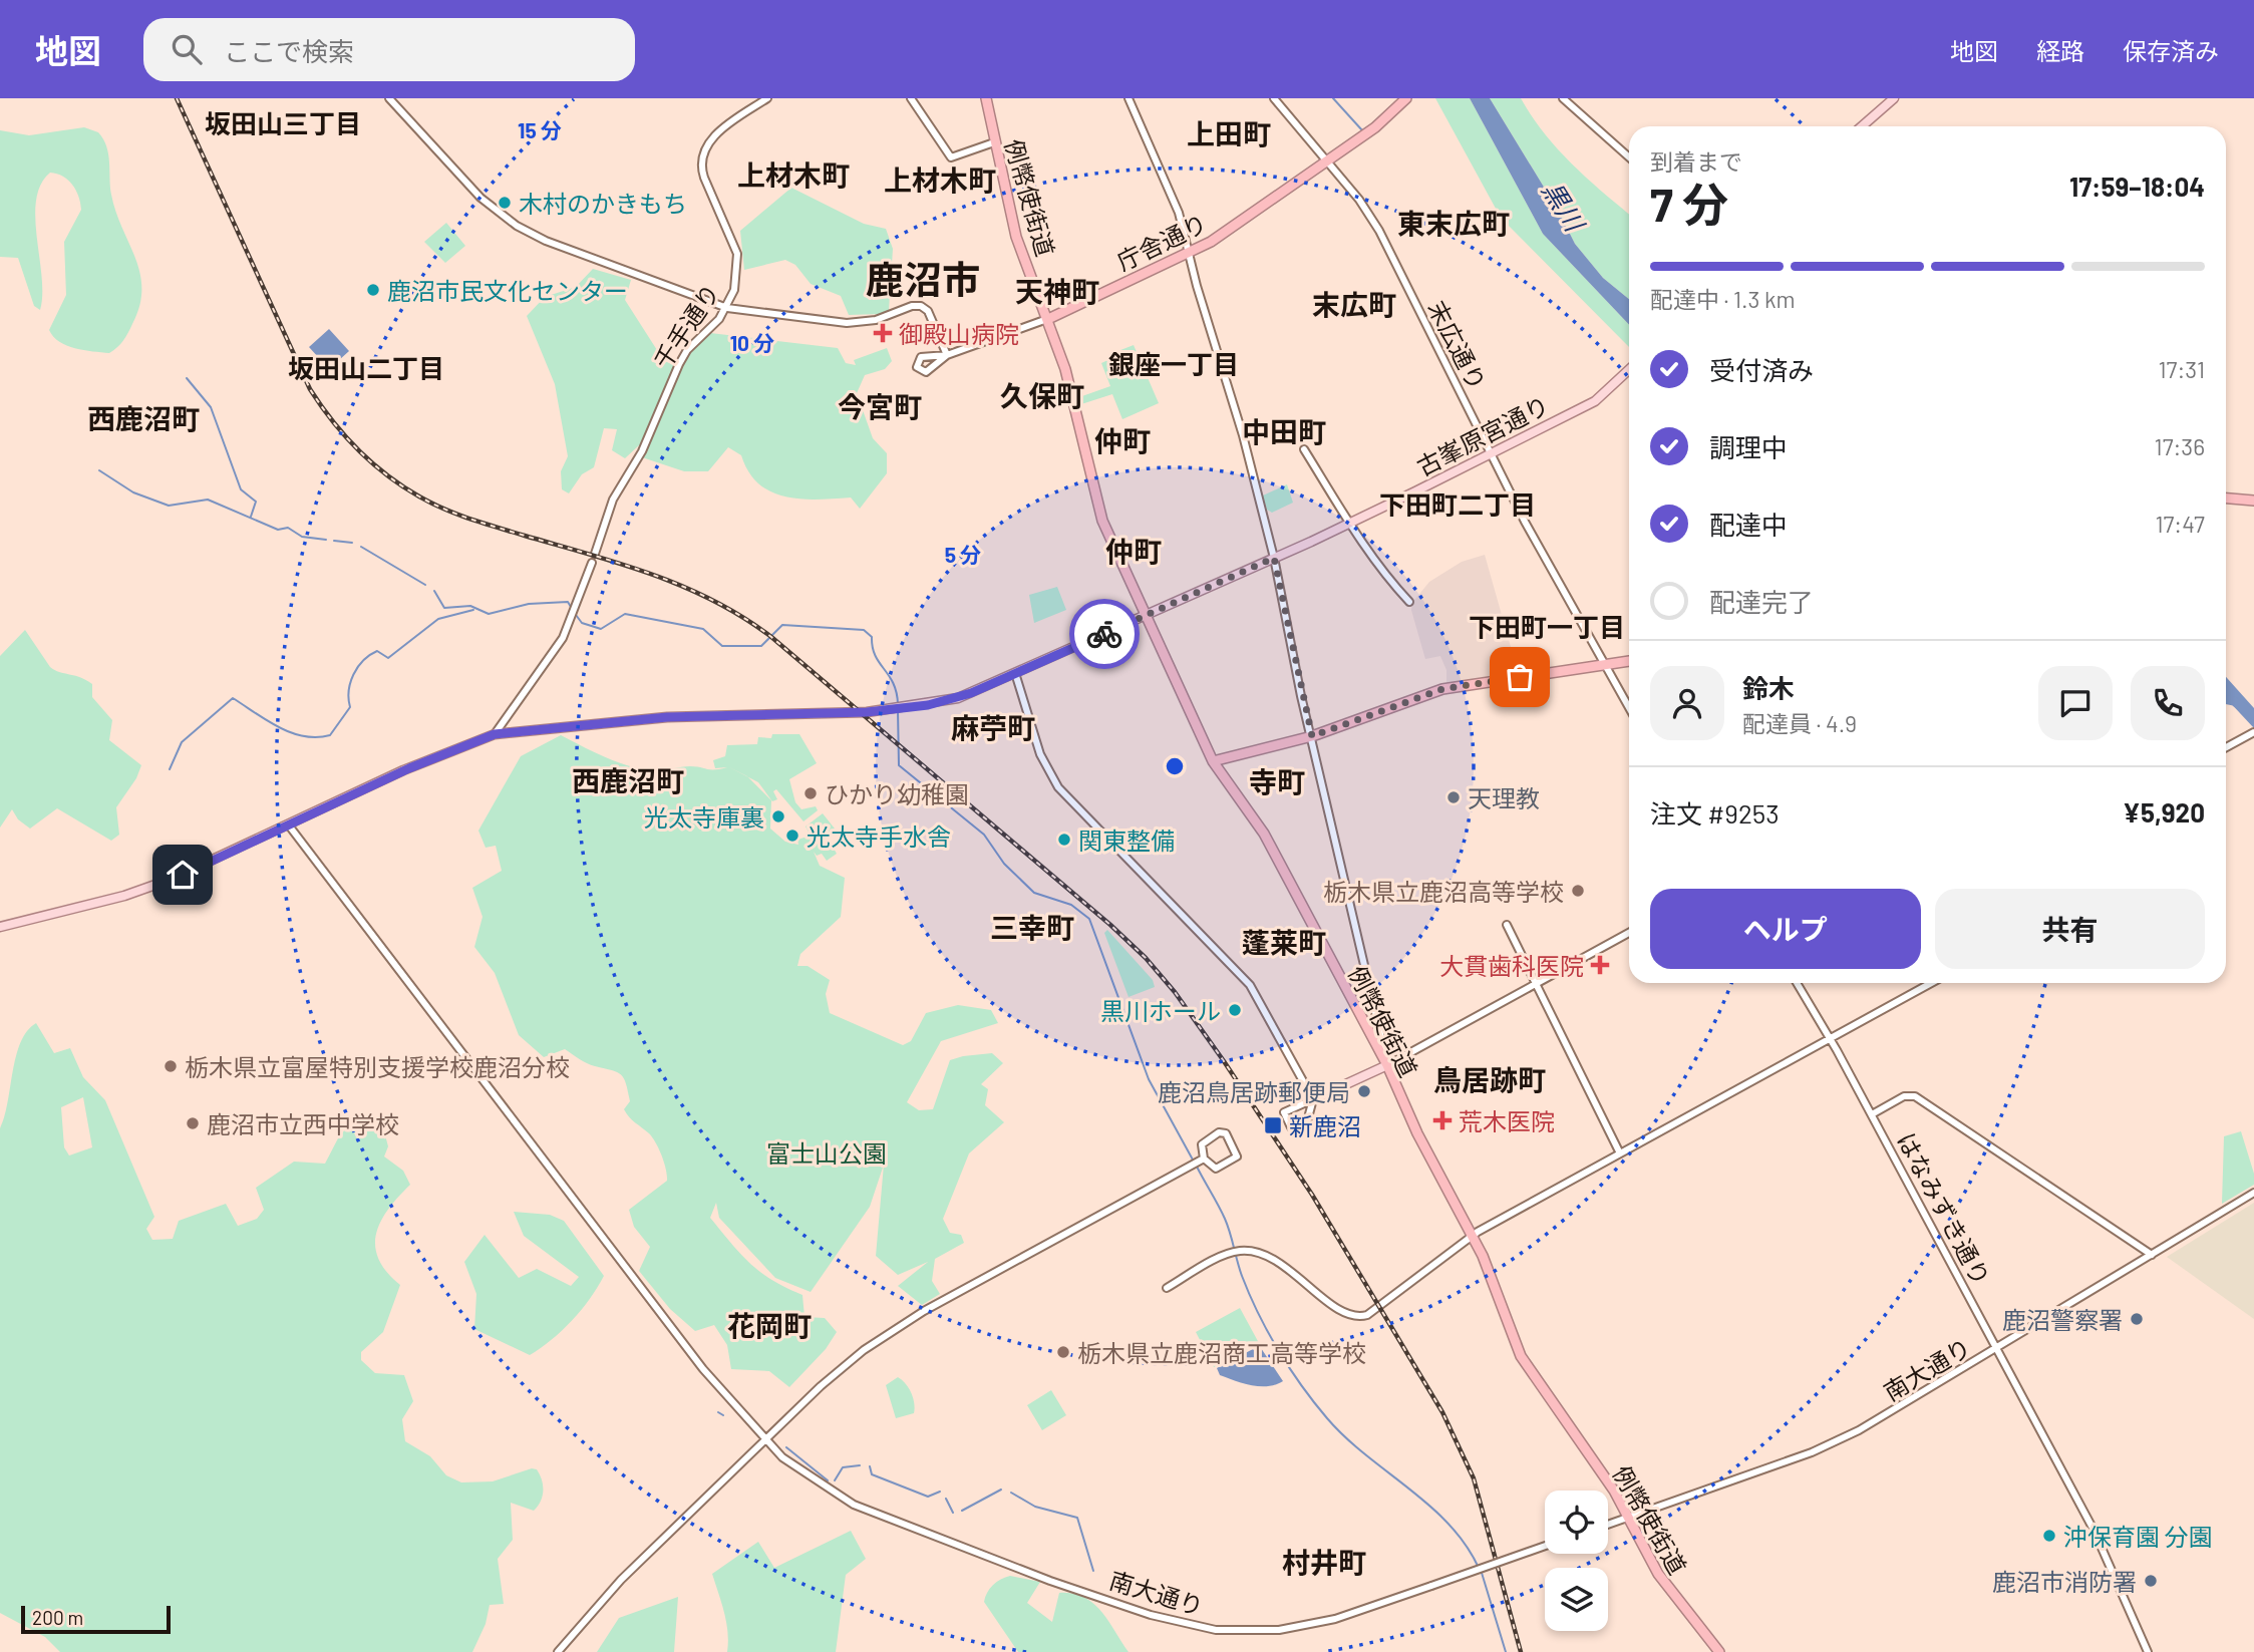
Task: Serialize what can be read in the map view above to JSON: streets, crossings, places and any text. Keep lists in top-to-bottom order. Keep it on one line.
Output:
{"streets":{"highway":["例幣使街道","庁舎通り"],"main road":["古峯原宮通り"],"street":["千手通り","末広通り","はなみずき通り","南大通り"]},"crossings":[["例幣使街道","庁舎通り"],["例幣使街道","古峯原宮通り"],["例幣使街道","南大通り"],["庁舎通り","千手通り"],["庁舎通り","末広通り"],["末広通り","古峯原宮通り"],["古峯原宮通り","南大通り"],["はなみずき通り","南大通り"]],"districts":["坂田山三丁目","上田町","上材木町","上材木町","東末広町","鹿沼市","天神町","末広町","銀座一丁目","坂田山二丁目","久保町","今宮町","西鹿沼町","中田町","仲町","下田町二丁目","仲町","下田町一丁目","麻苧町","西鹿沼町","寺町","三幸町","蓬莱町","鳥居跡町","花岡町","村井町"],"water":["黒川"],"parks":["富士山公園"],"places":{"other":["木村のかきもち","鹿沼市民文化センター","ひかり幼稚園","天理教","光太寺庫裏","光太寺手水舎","関東整備","栃木県立鹿沼高等学校","黒川ホール","栃木県立富屋特別支援学校鹿沼分校","鹿沼鳥居跡郵便局","鹿沼市立西中学校","鹿沼警察署","栃木県立鹿沼商工高等学校","沖保育園 分園","鹿沼市消防署"],"health":["御殿山病院","大貫歯科医院","荒木医院"],"transit":["新鹿沼"]},"scale_bar":"200 m","page":{"header":"地図","search":"ここで検索","nav":["地図","経路","保存済み"],"heading":["7 分","到着まで","17:59–18:04"],"panel":["鈴木","配達員 · 4.9","注文 #9253","¥5,920"],"bar":"配達中 · 1.3 km","list":[["受付済み","17:31"],["調理中","17:36"],["配達中","17:47"],"配達完了"],"buttons":["ヘルプ","共有"],"scale":"200 m"},"rings":["15 分","10 分","5 分"]}
